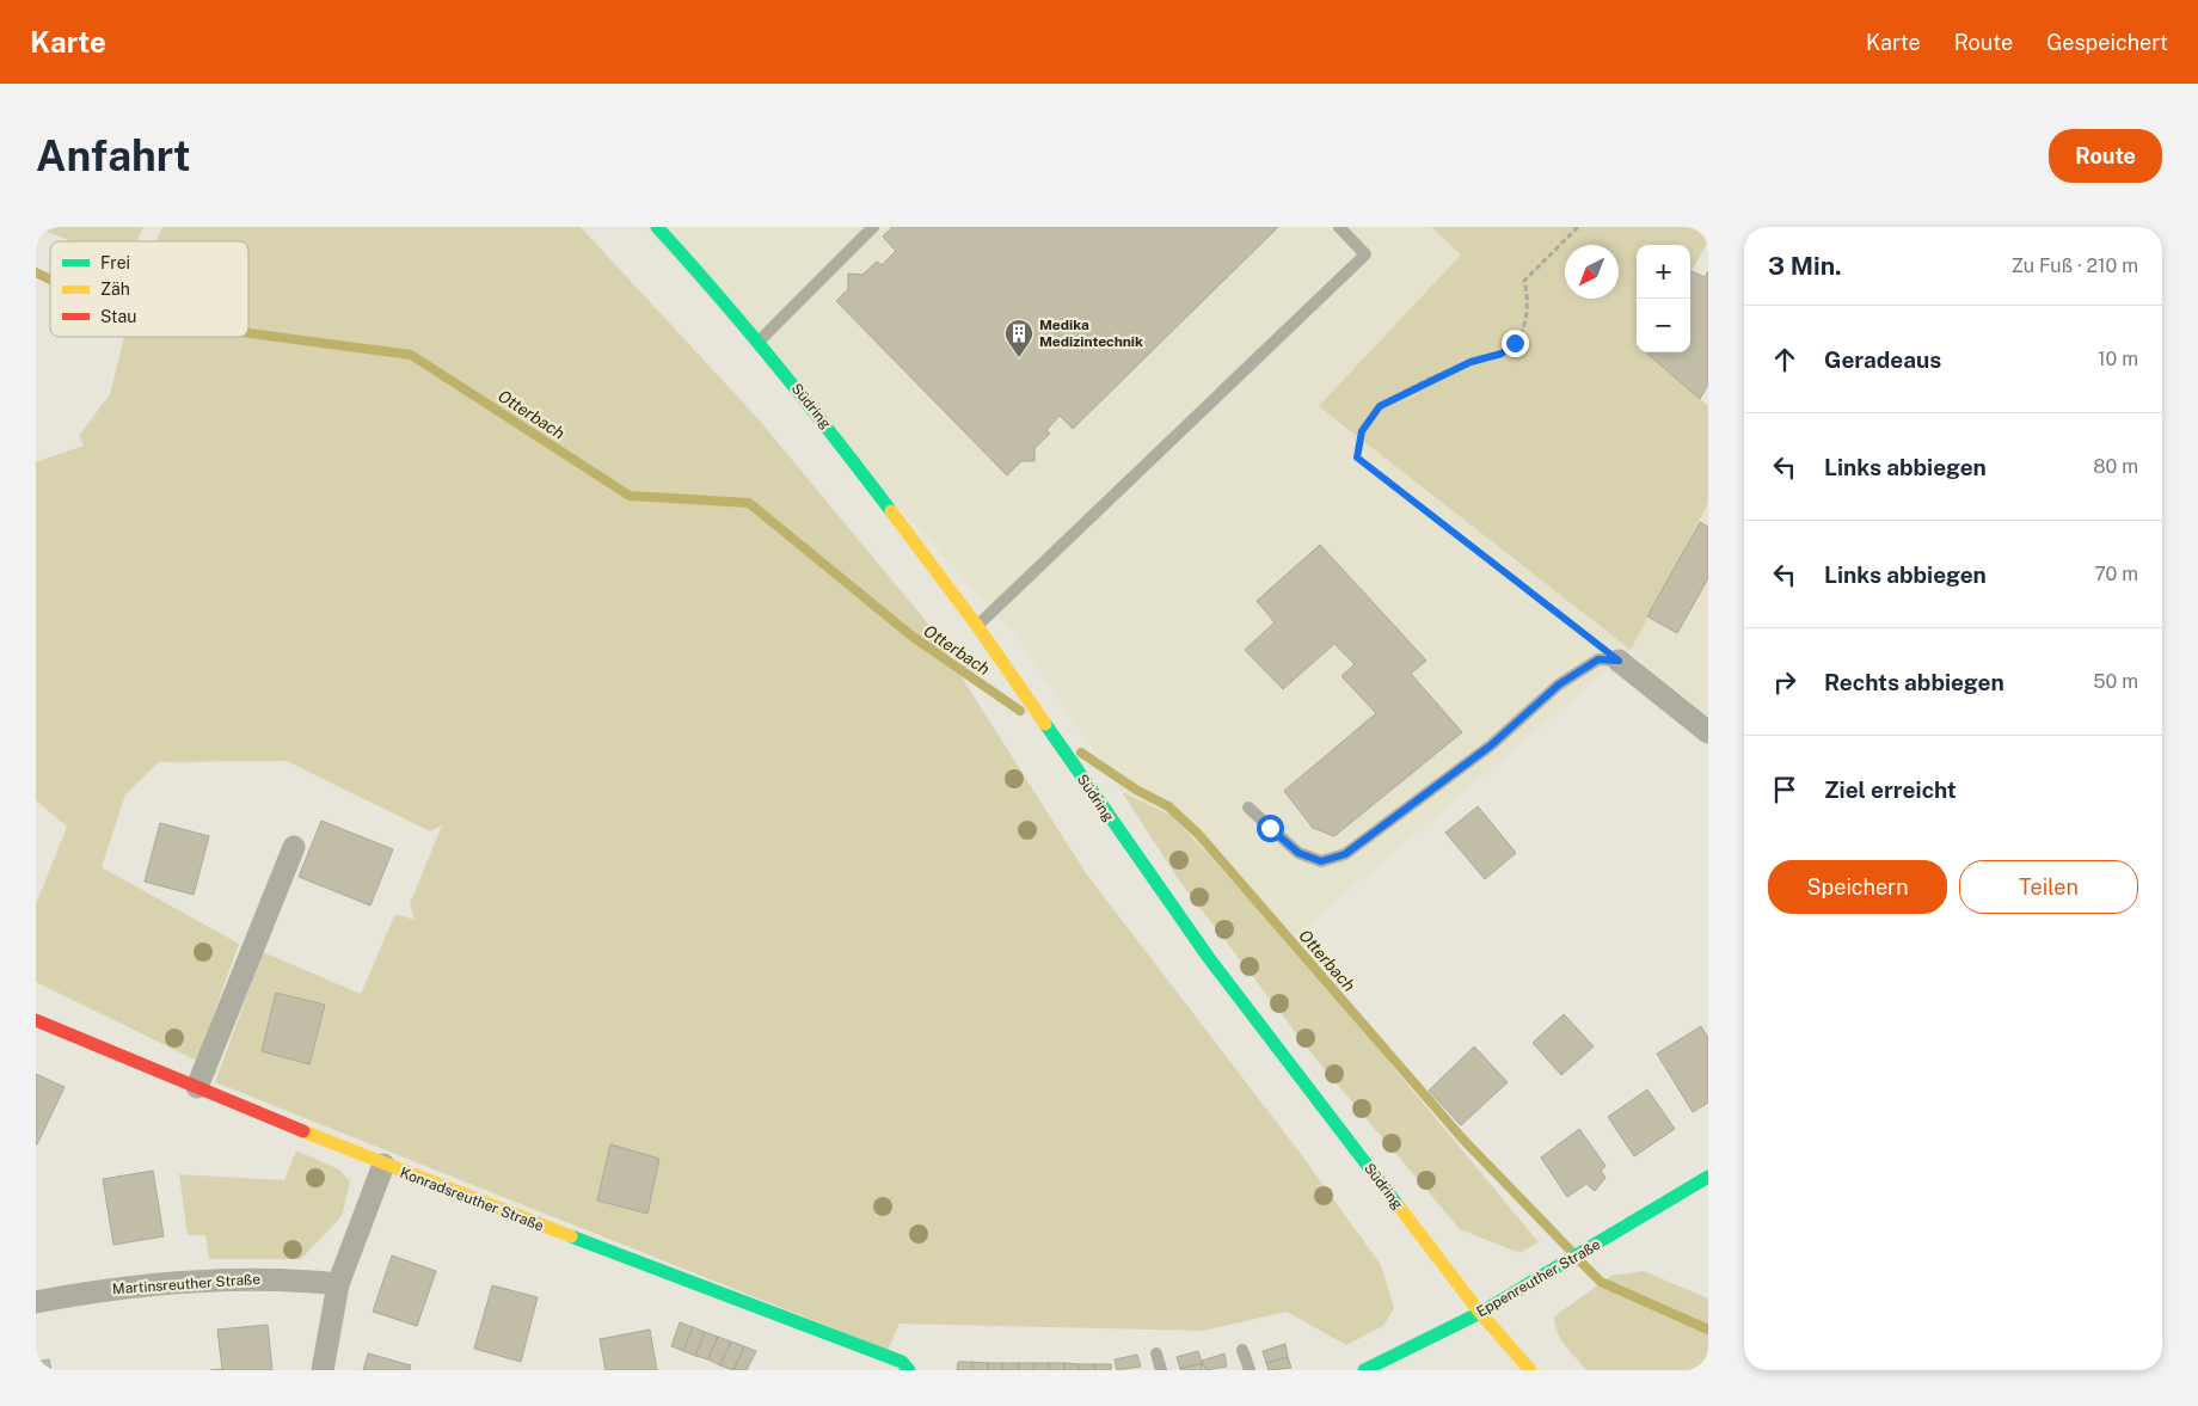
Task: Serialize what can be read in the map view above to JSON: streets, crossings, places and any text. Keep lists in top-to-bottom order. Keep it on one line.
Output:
{"streets":{"street":["Südring","Konradsreuther Straße","Eppenreuther Straße","Martinsreuther Straße"]},"crossings":[["Südring","Eppenreuther Straße"]],"water":["Otterbach"],"places":{"building":["Medika Medizintechnik"]},"legend":["Frei","Zäh","Stau"],"north":"bottom left","page":{"header":"Karte","nav":["Karte","Route","Gespeichert"],"buttons":["Route",["Speichern","Teilen"]],"title":"Anfahrt","heading":["3 Min.","Zu Fuß · 210 m"],"map_buttons":["+","−"],"list":[["Geradeaus","10 m"],["Links abbiegen","80 m"],["Links abbiegen","70 m"],["Rechts abbiegen","50 m"],"Ziel erreicht"]}}
